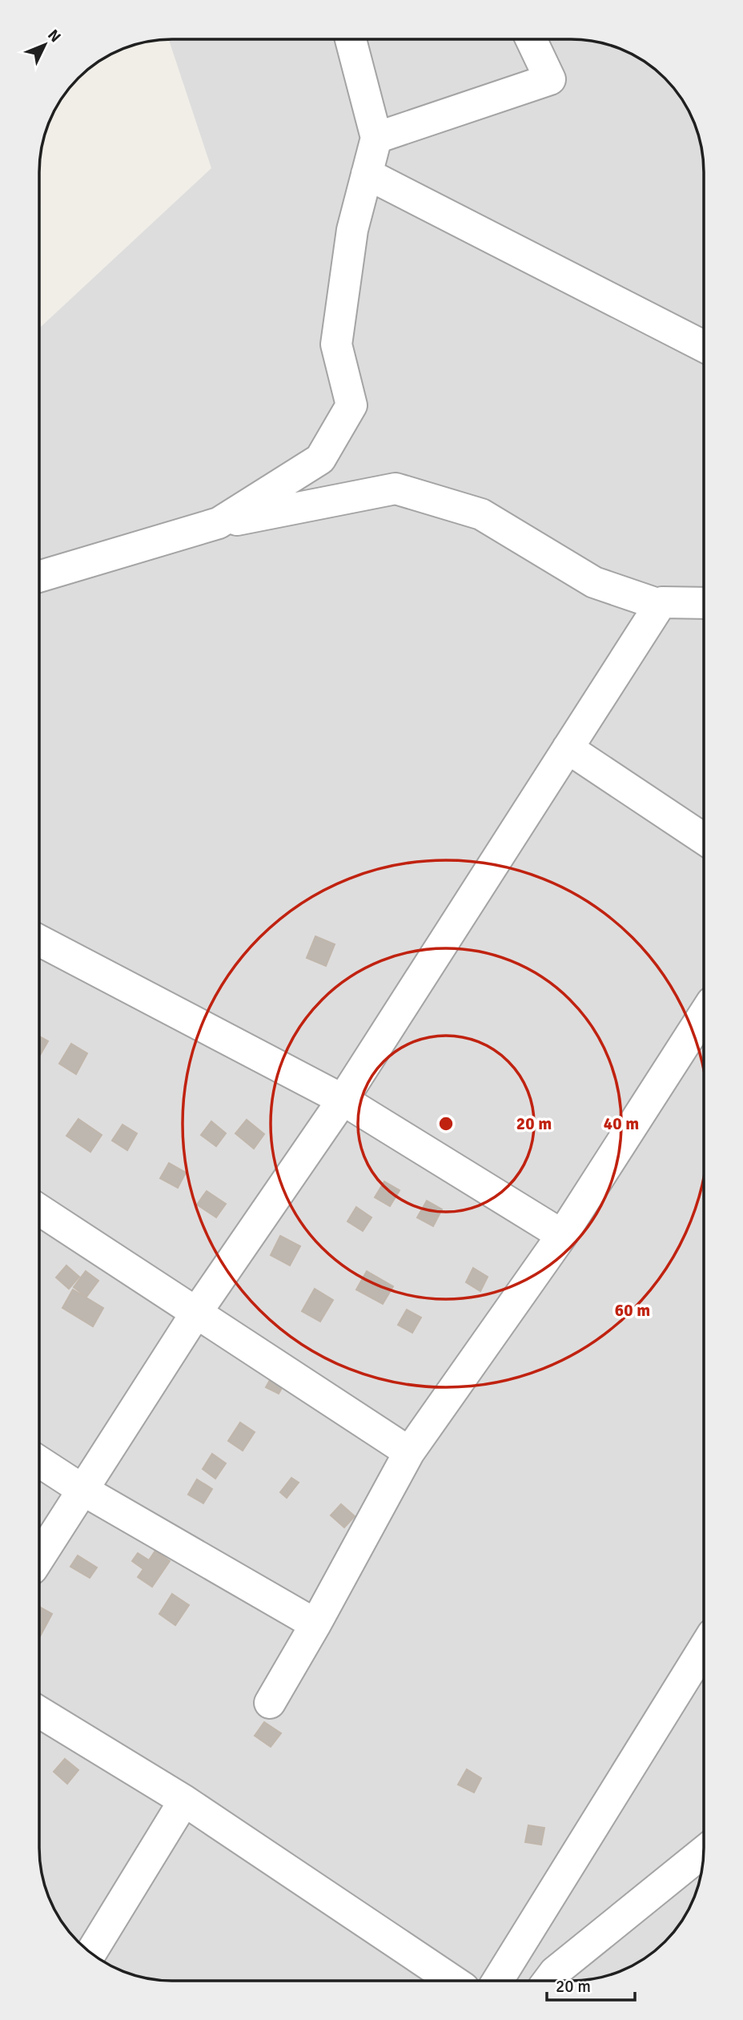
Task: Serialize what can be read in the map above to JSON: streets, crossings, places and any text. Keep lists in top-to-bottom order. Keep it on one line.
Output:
{"scale_bar":"20 m","north":"top right","rings":["20 m","40 m","60 m"]}
